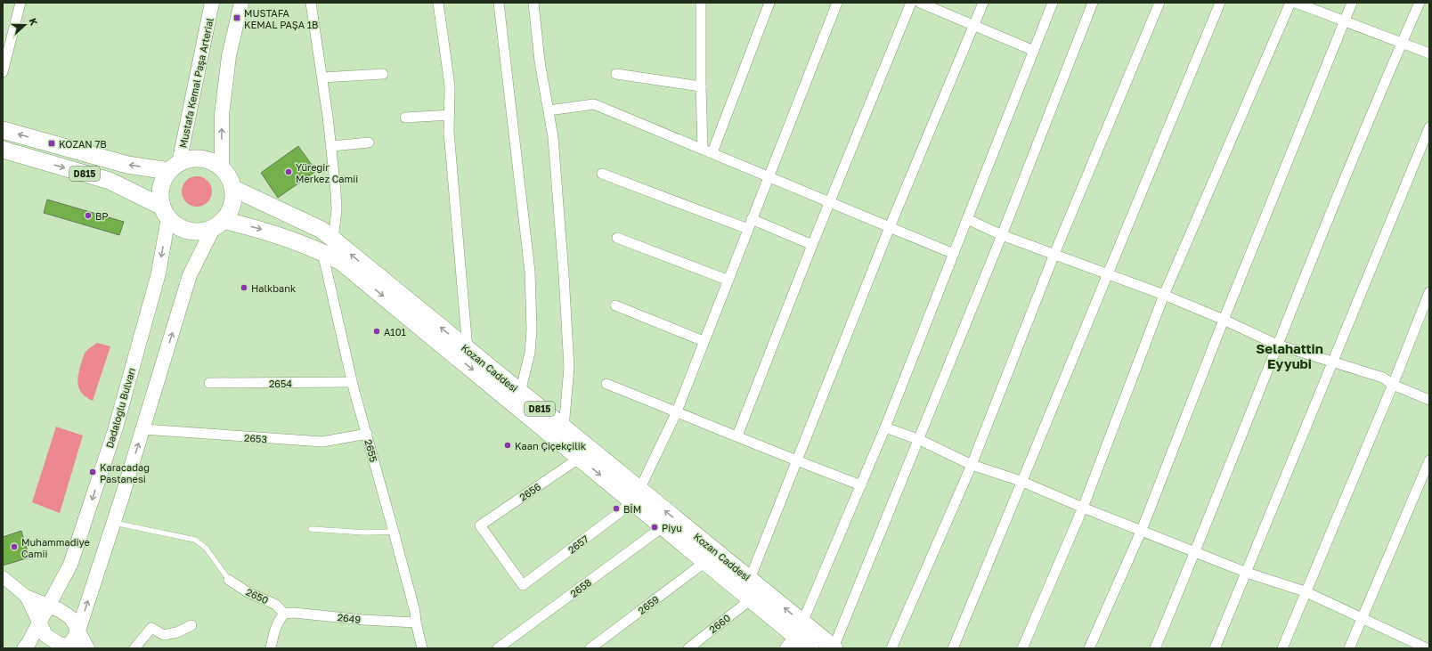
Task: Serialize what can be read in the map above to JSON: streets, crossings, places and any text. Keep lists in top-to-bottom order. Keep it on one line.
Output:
{"streets":{"highway":["D815","Kozan Caddesi"],"main road":["Mustafa Kemal Paşa Arterial","Dadaloğlu Bulvarı"],"street":["2654","2653","2655","2656","2657","2658","2650","2659","2649","2660"]},"crossings":[["Mustafa Kemal Paşa Arterial","D815"],["Mustafa Kemal Paşa Arterial","Kozan Caddesi"],["Mustafa Kemal Paşa Arterial","Dadaloğlu Bulvarı"],["D815","Kozan Caddesi"],["D815","Dadaloğlu Bulvarı"],["Kozan Caddesi","Dadaloğlu Bulvarı"],["Kozan Caddesi","2655"],["Kozan Caddesi","2656"],["Kozan Caddesi","2657"],["Kozan Caddesi","2658"],["Kozan Caddesi","2659"],["Kozan Caddesi","2660"],["2654","2655"],["2653","2655"],["2655","2649"],["2656","2657"],["2650","2649"]],"districts":["Selahattin Eyyubi"],"places":{"transit":["MUSTAFA KEMAL PAŞA 1B","KOZAN 7B"],"other":["Yüreğir Merkez Camii","BP","Halkbank","A101","Kaan Çiçekçilik","Karacadag Pastanesi","BİM","Piyu","Muhammadiye Camii"]},"north":"right"}
